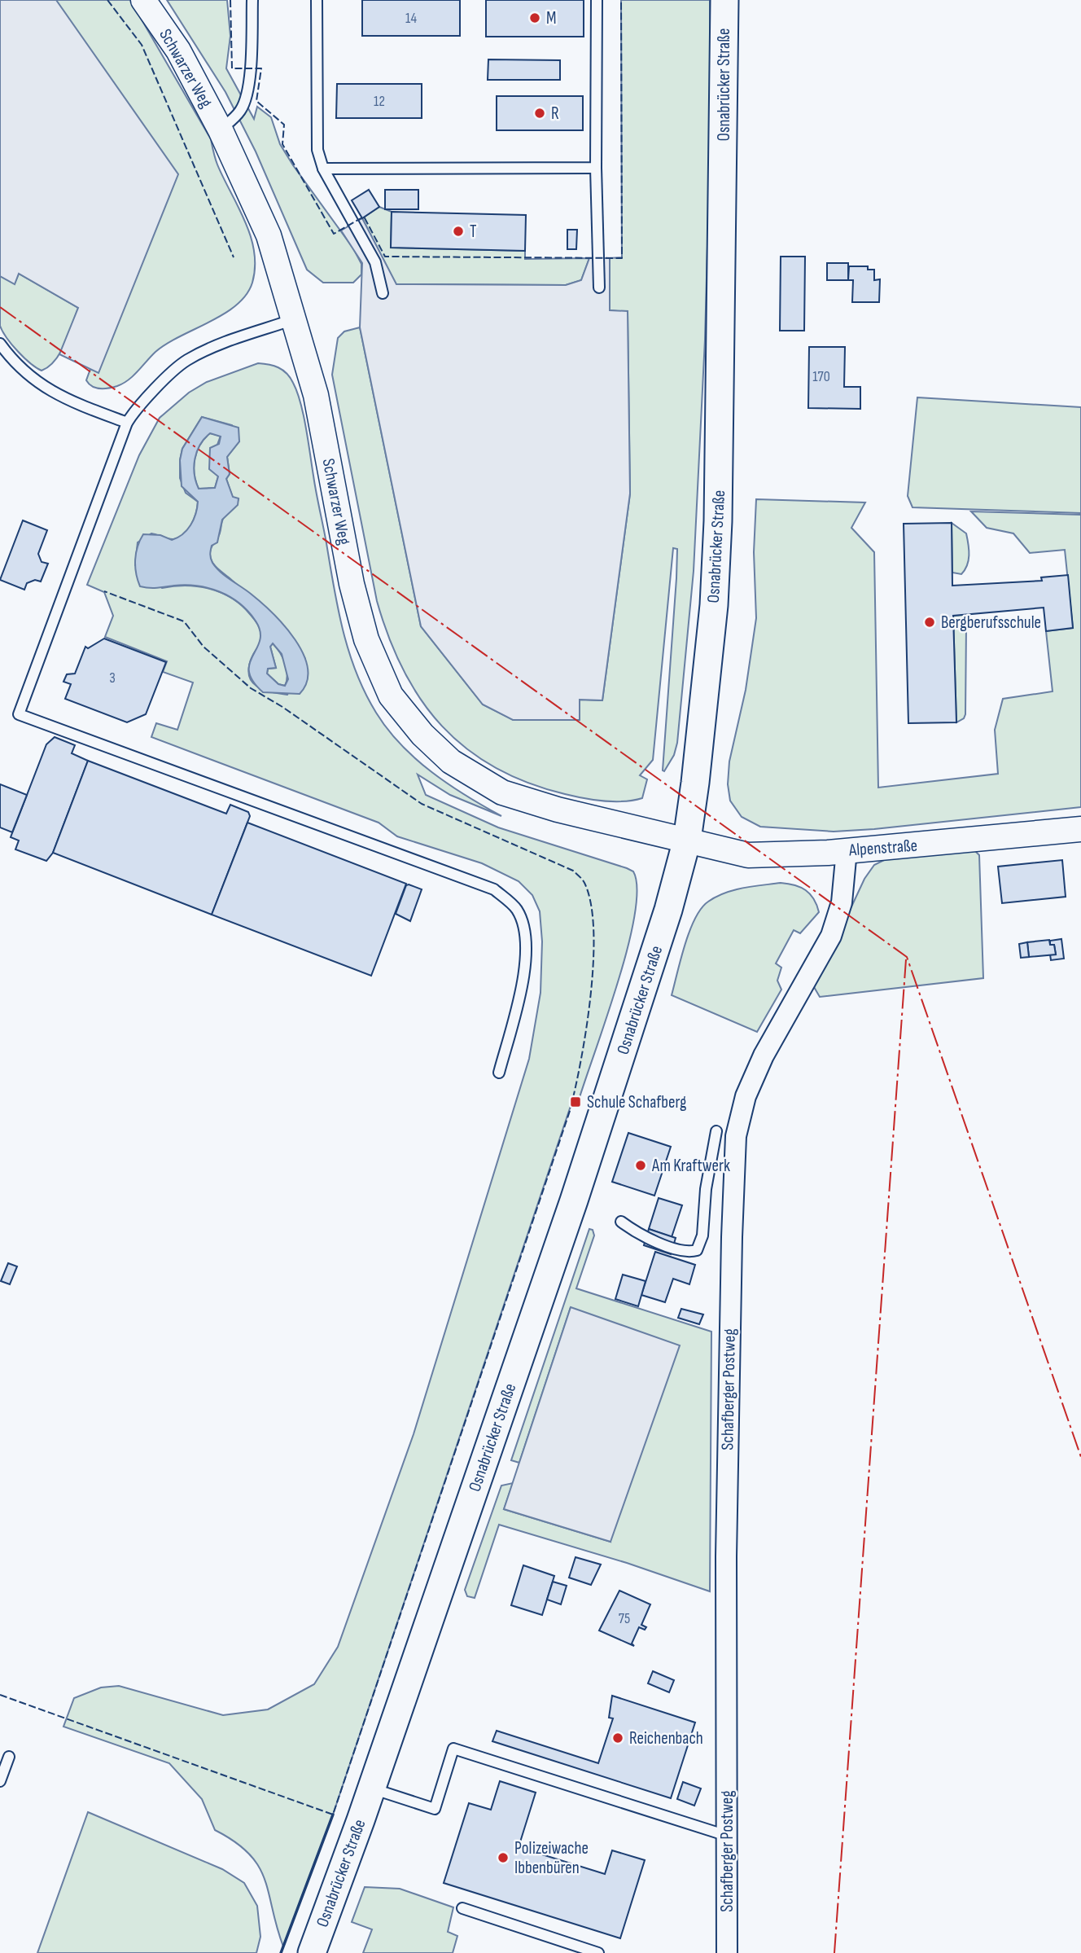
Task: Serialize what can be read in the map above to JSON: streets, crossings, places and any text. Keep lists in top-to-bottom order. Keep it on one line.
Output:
{"streets":{"main road":["Osnabrücker Straße"],"street":["Schwarzer Weg","Alpenstraße","Schafberger Postweg"]},"crossings":[["Schwarzer Weg","Osnabrücker Straße"],["Schwarzer Weg","Alpenstraße"],["Osnabrücker Straße","Alpenstraße"],["Alpenstraße","Schafberger Postweg"]],"places":{"other":["M","R","T","Bergberufsschule","Am Kraftwerk","Reichenbach","Polizeiwache Ibbenbüren"],"transit":["Schule Schafberg"]},"house_numbers":["14","12","170","3","75"]}
